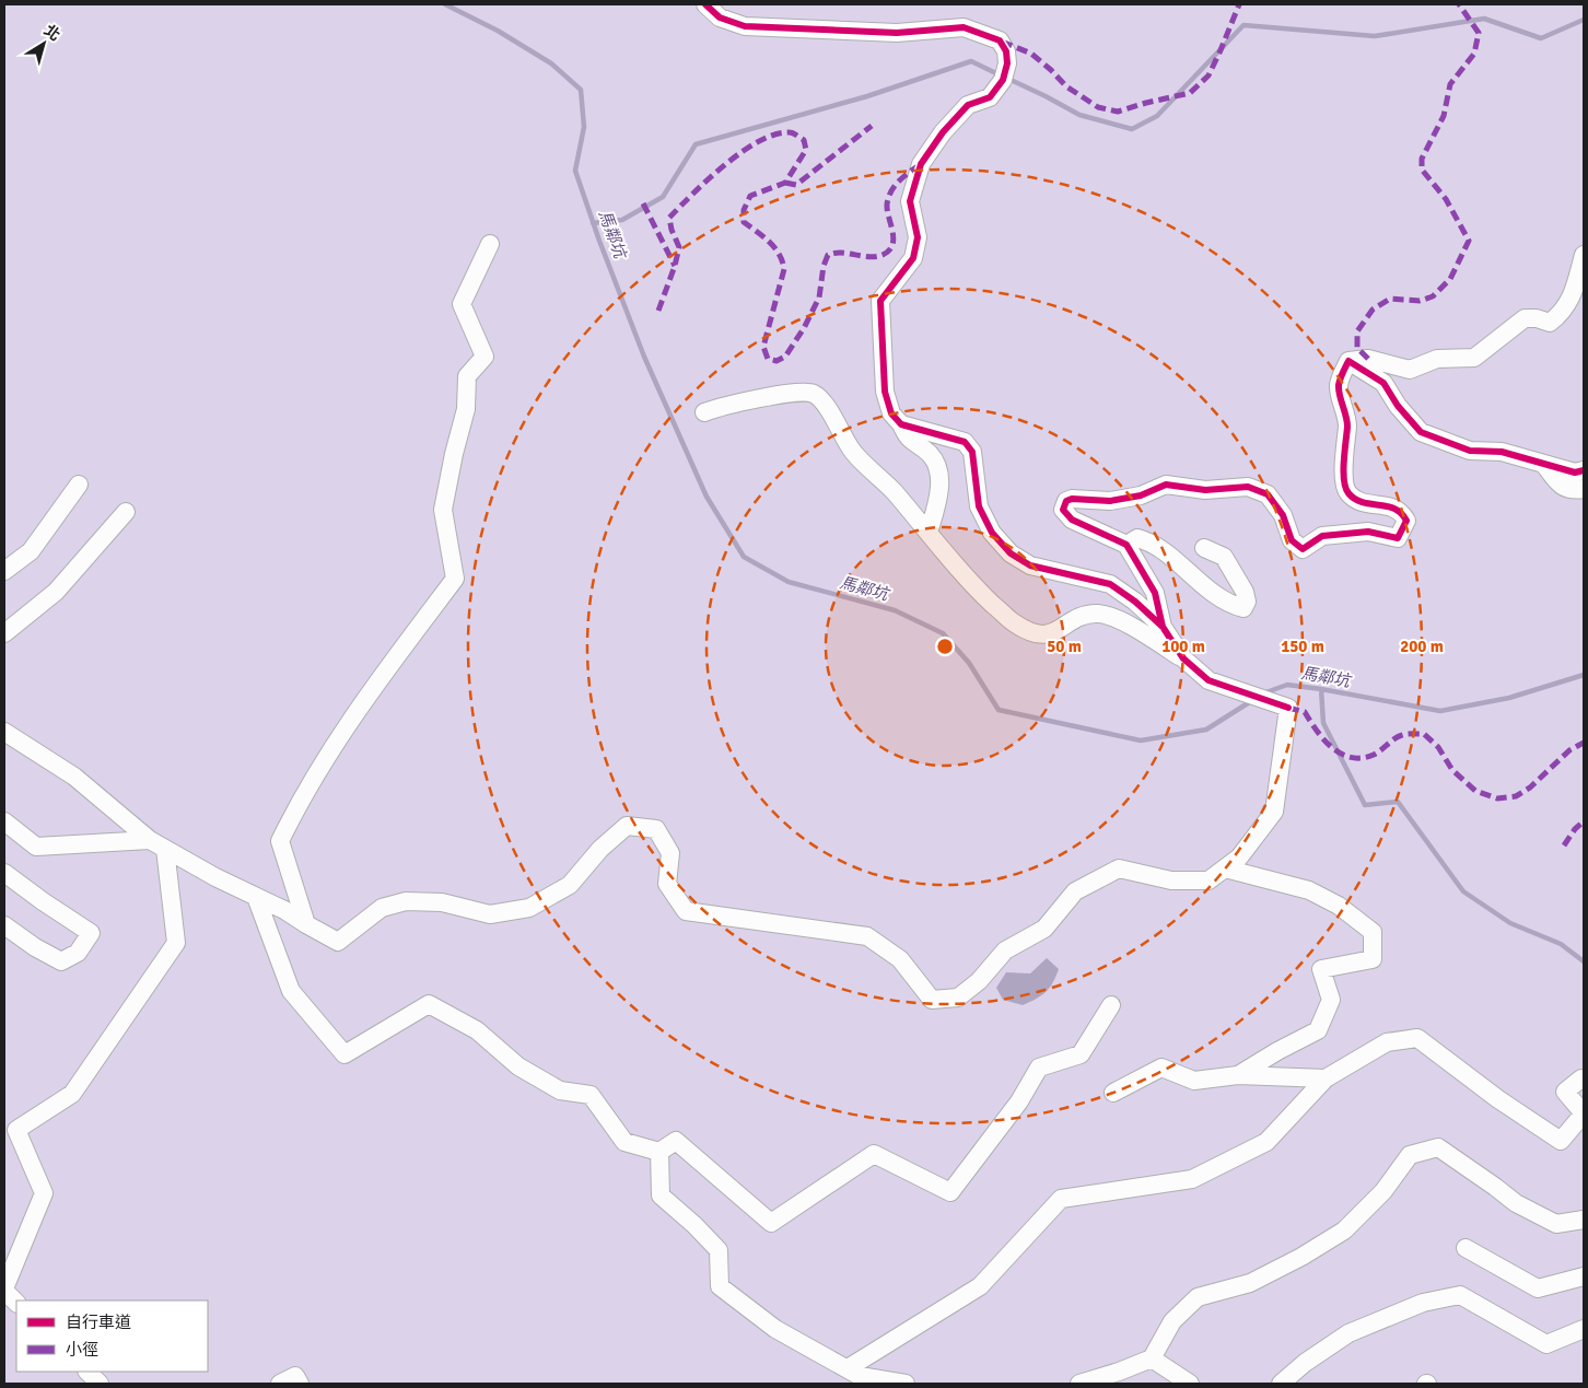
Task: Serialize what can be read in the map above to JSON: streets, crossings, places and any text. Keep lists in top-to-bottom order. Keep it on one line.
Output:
{"water":["馬鄰坑"],"legend":["自行車道","小徑"],"north":"top right","rings":["50 m","100 m","150 m","200 m"]}
